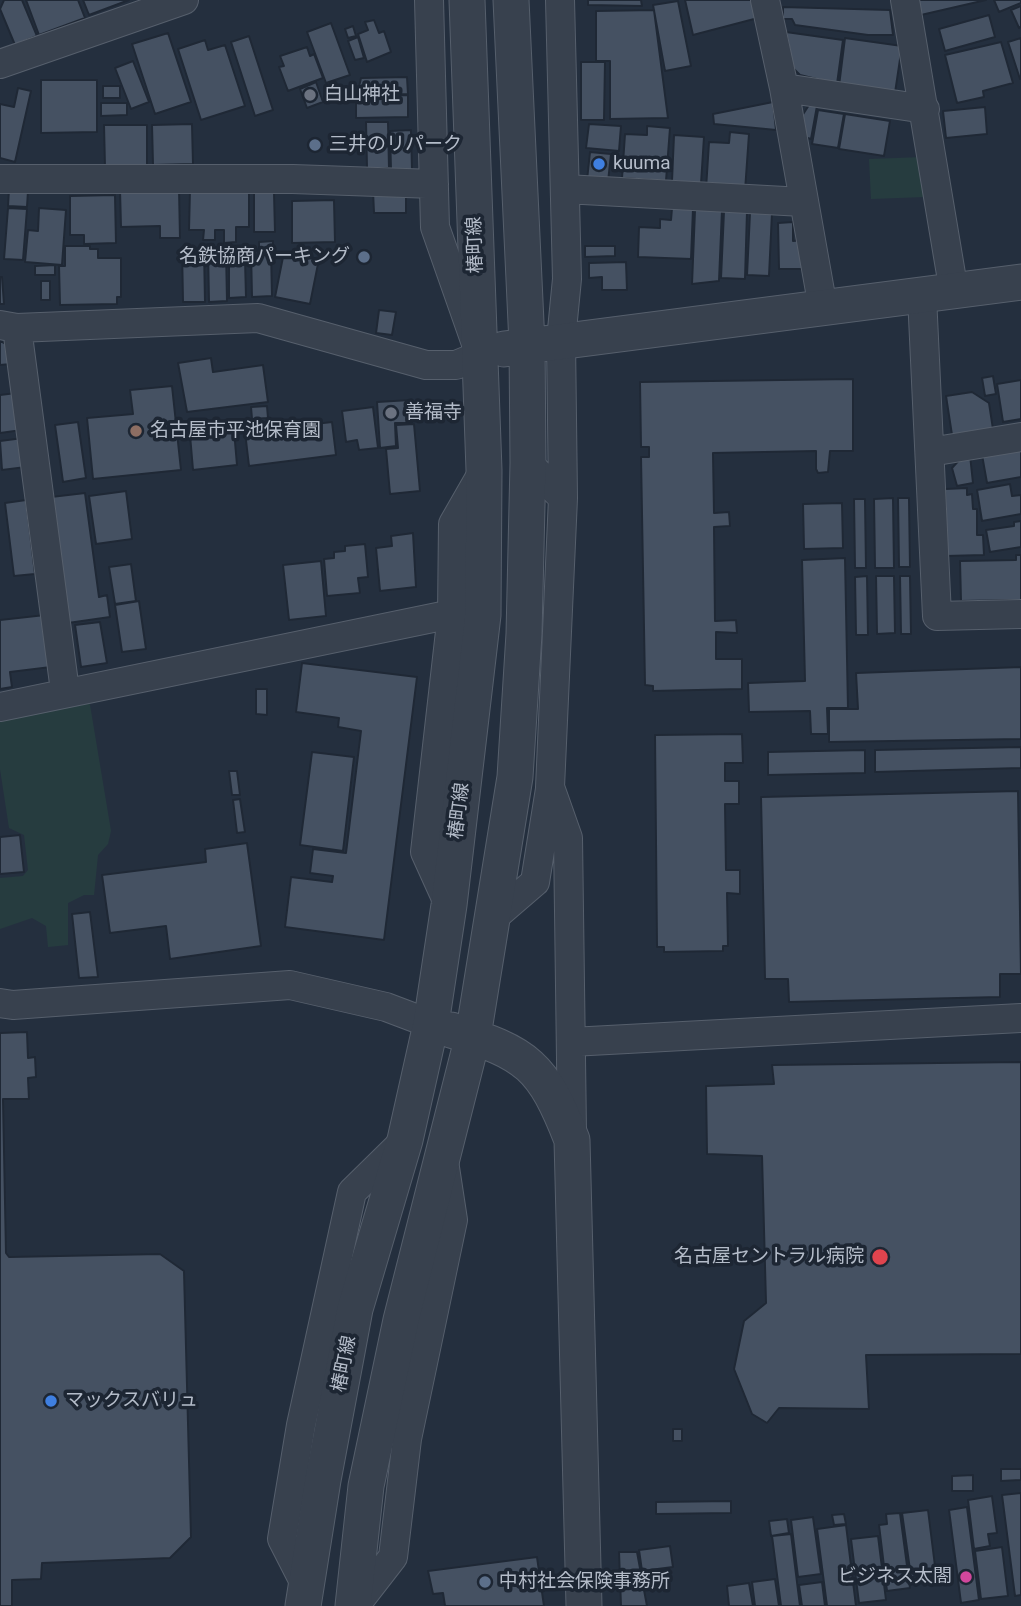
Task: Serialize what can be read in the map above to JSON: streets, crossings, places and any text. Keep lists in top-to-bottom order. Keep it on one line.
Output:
{"streets":{"street":["椿町線"]},"places":["白山神社","三井のリパーク","kuuma","名鉄協商パーキング","善福寺","名古屋市平池保育園","名古屋セントラル病院","マックスバリュ","ビジネス太閤","中村社会保険事務所"]}
